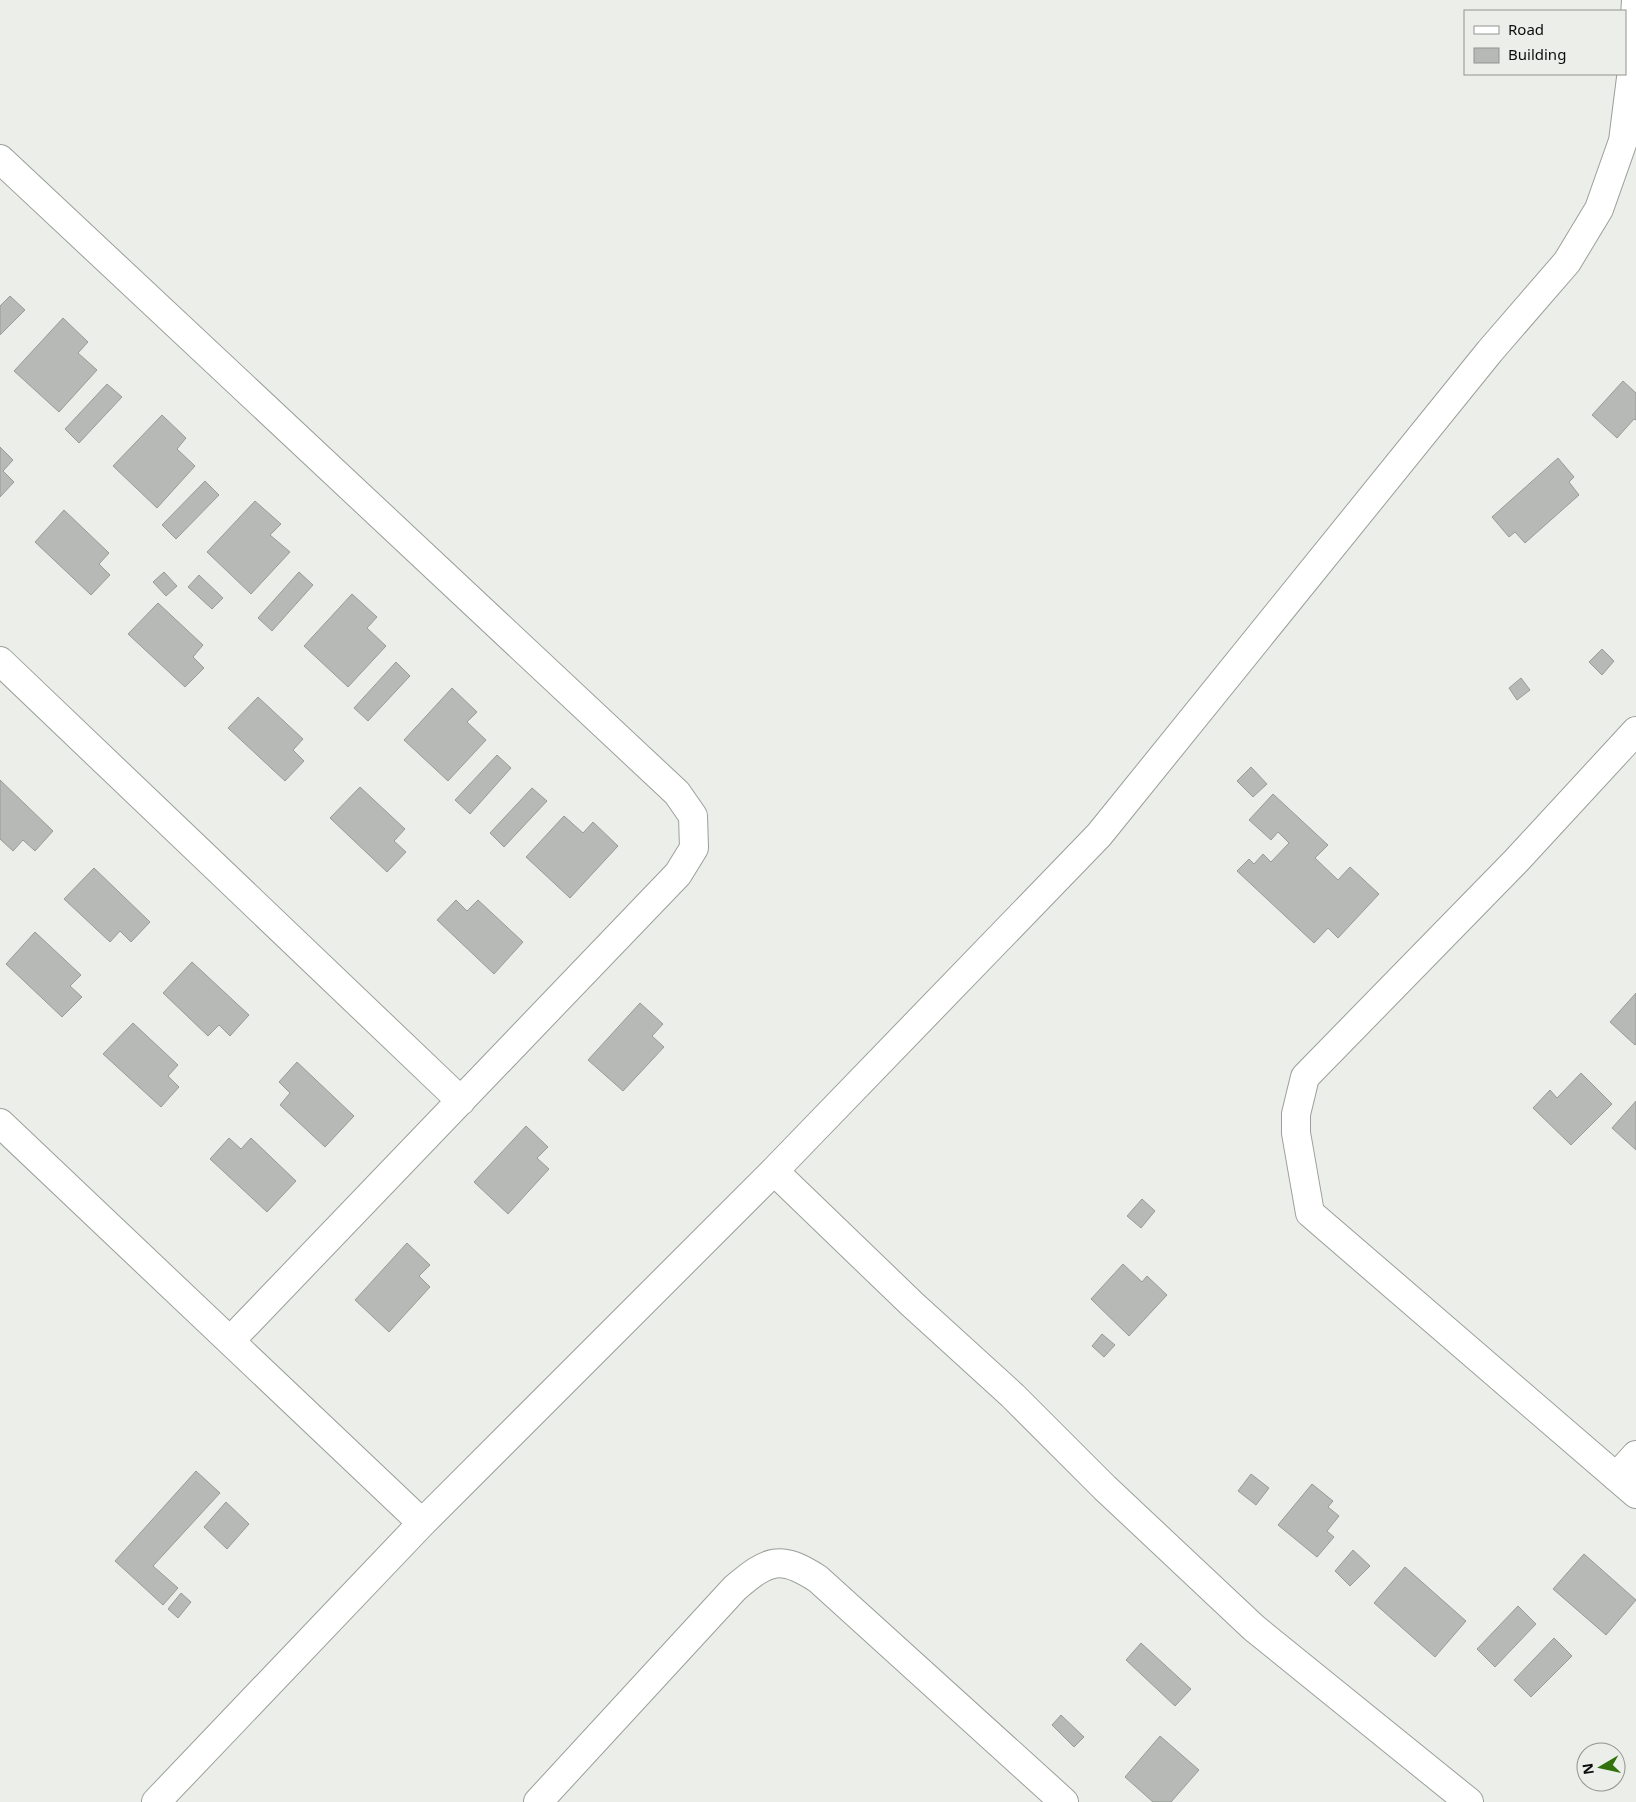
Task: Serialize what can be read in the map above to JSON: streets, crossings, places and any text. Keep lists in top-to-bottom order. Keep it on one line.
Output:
{"legend":["Road","Building"],"north":"left"}
